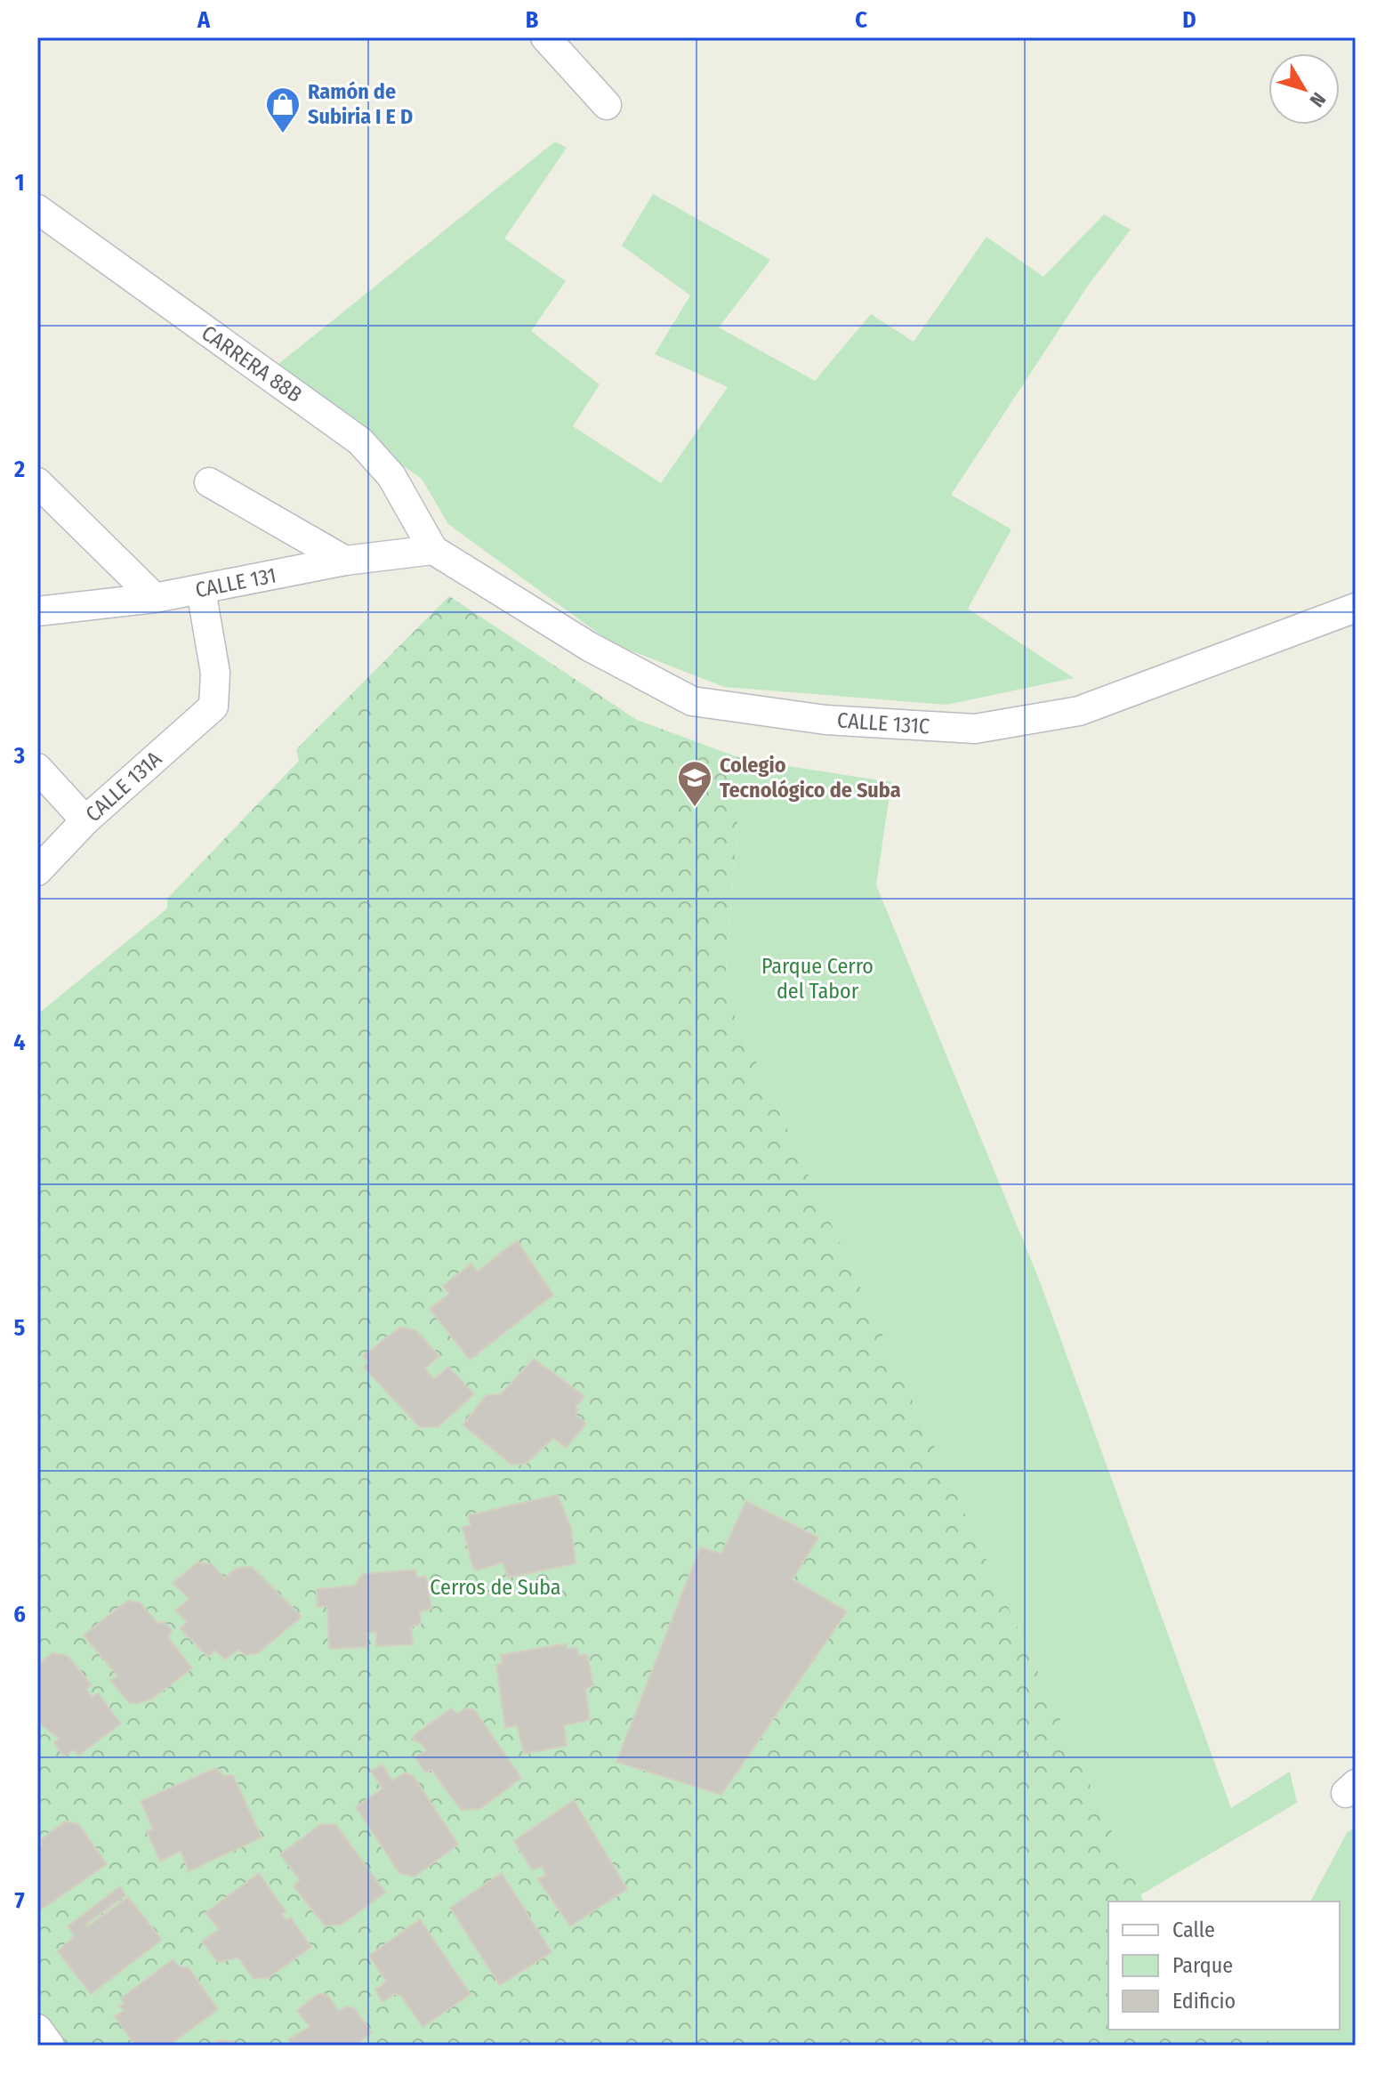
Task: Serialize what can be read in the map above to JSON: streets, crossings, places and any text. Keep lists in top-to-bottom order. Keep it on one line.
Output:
{"streets":{"street":["CARRERA 88B","CALLE 131","CALLE 131C","CALLE 131A"]},"crossings":[["CARRERA 88B","CALLE 131"],["CARRERA 88B","CALLE 131C"],["CALLE 131","CALLE 131C"],["CALLE 131","CALLE 131A"]],"parks":["Parque Cerro del Tabor","Cerros de Suba"],"places":{"shop":["Ramón de Subiria I E D"],"school or university":["Colegio Tecnológico de Suba"]},"legend":["Calle","Parque","Edificio"],"north":"bottom right","grid":{"columns":["A","B","C","D"],"rows":["1","2","3","4","5","6","7"]}}
